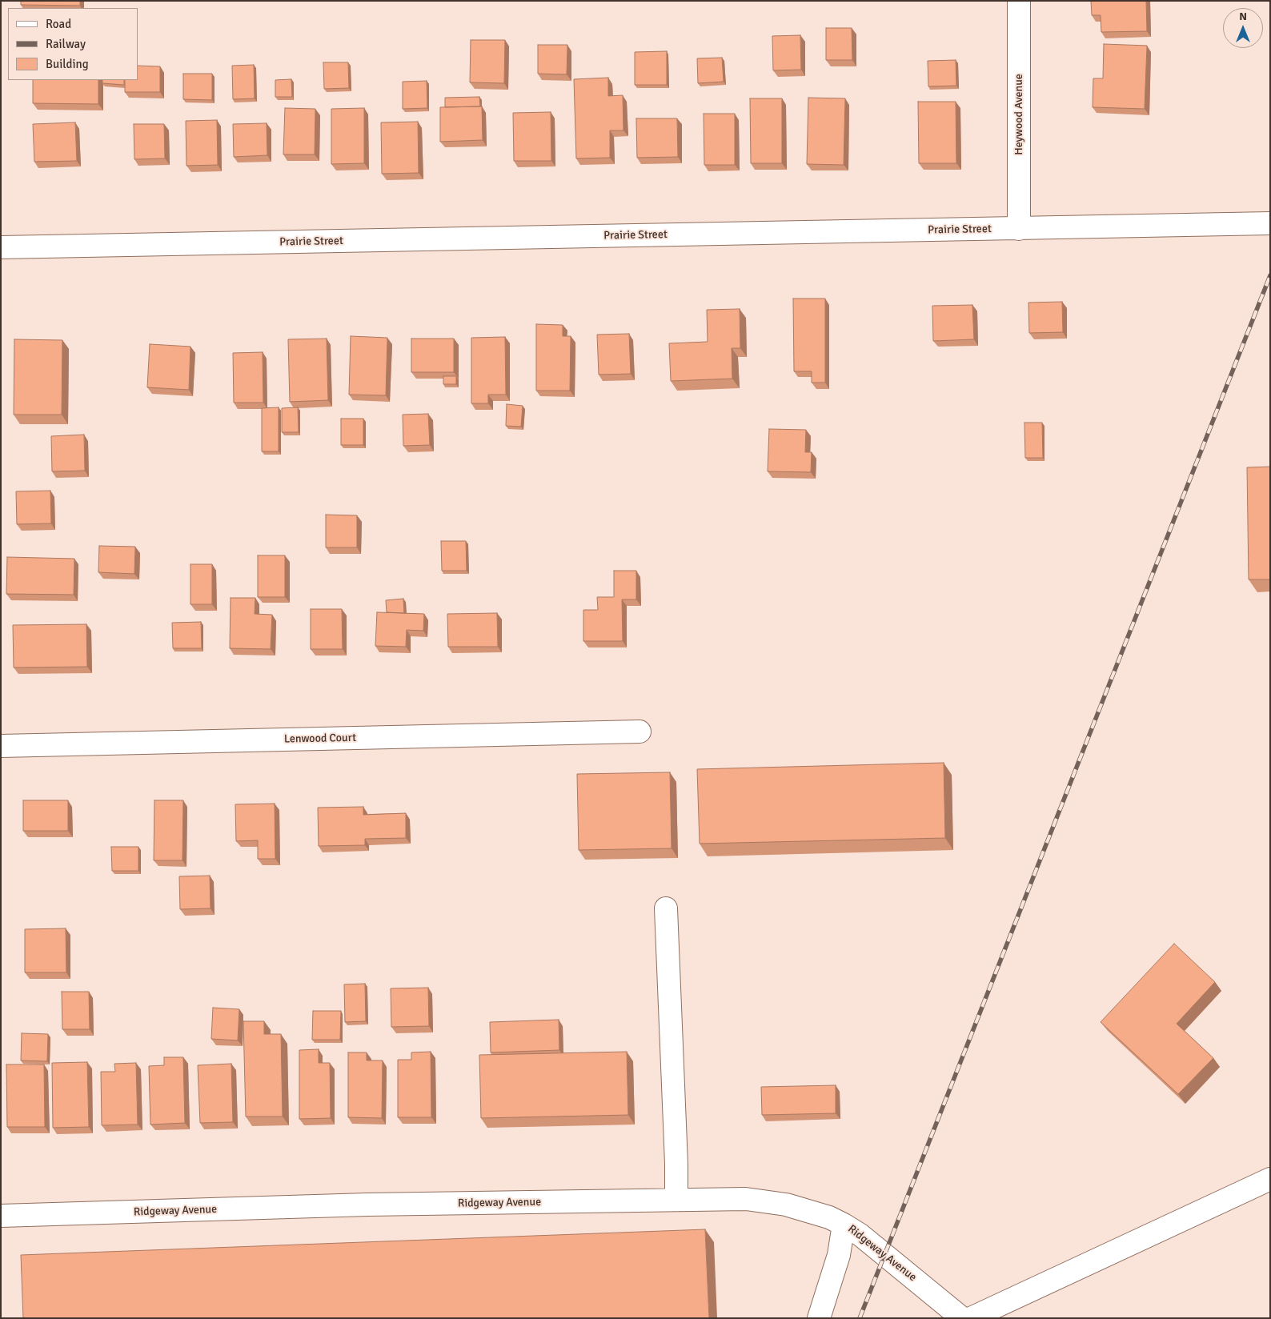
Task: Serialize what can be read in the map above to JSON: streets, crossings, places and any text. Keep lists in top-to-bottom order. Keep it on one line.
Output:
{"streets":{"street":["Heywood Avenue","Prairie Street","Lenwood Court","Ridgeway Avenue"]},"crossings":[["Heywood Avenue","Prairie Street"]],"legend":["Road","Railway","Building"],"north":"top"}
